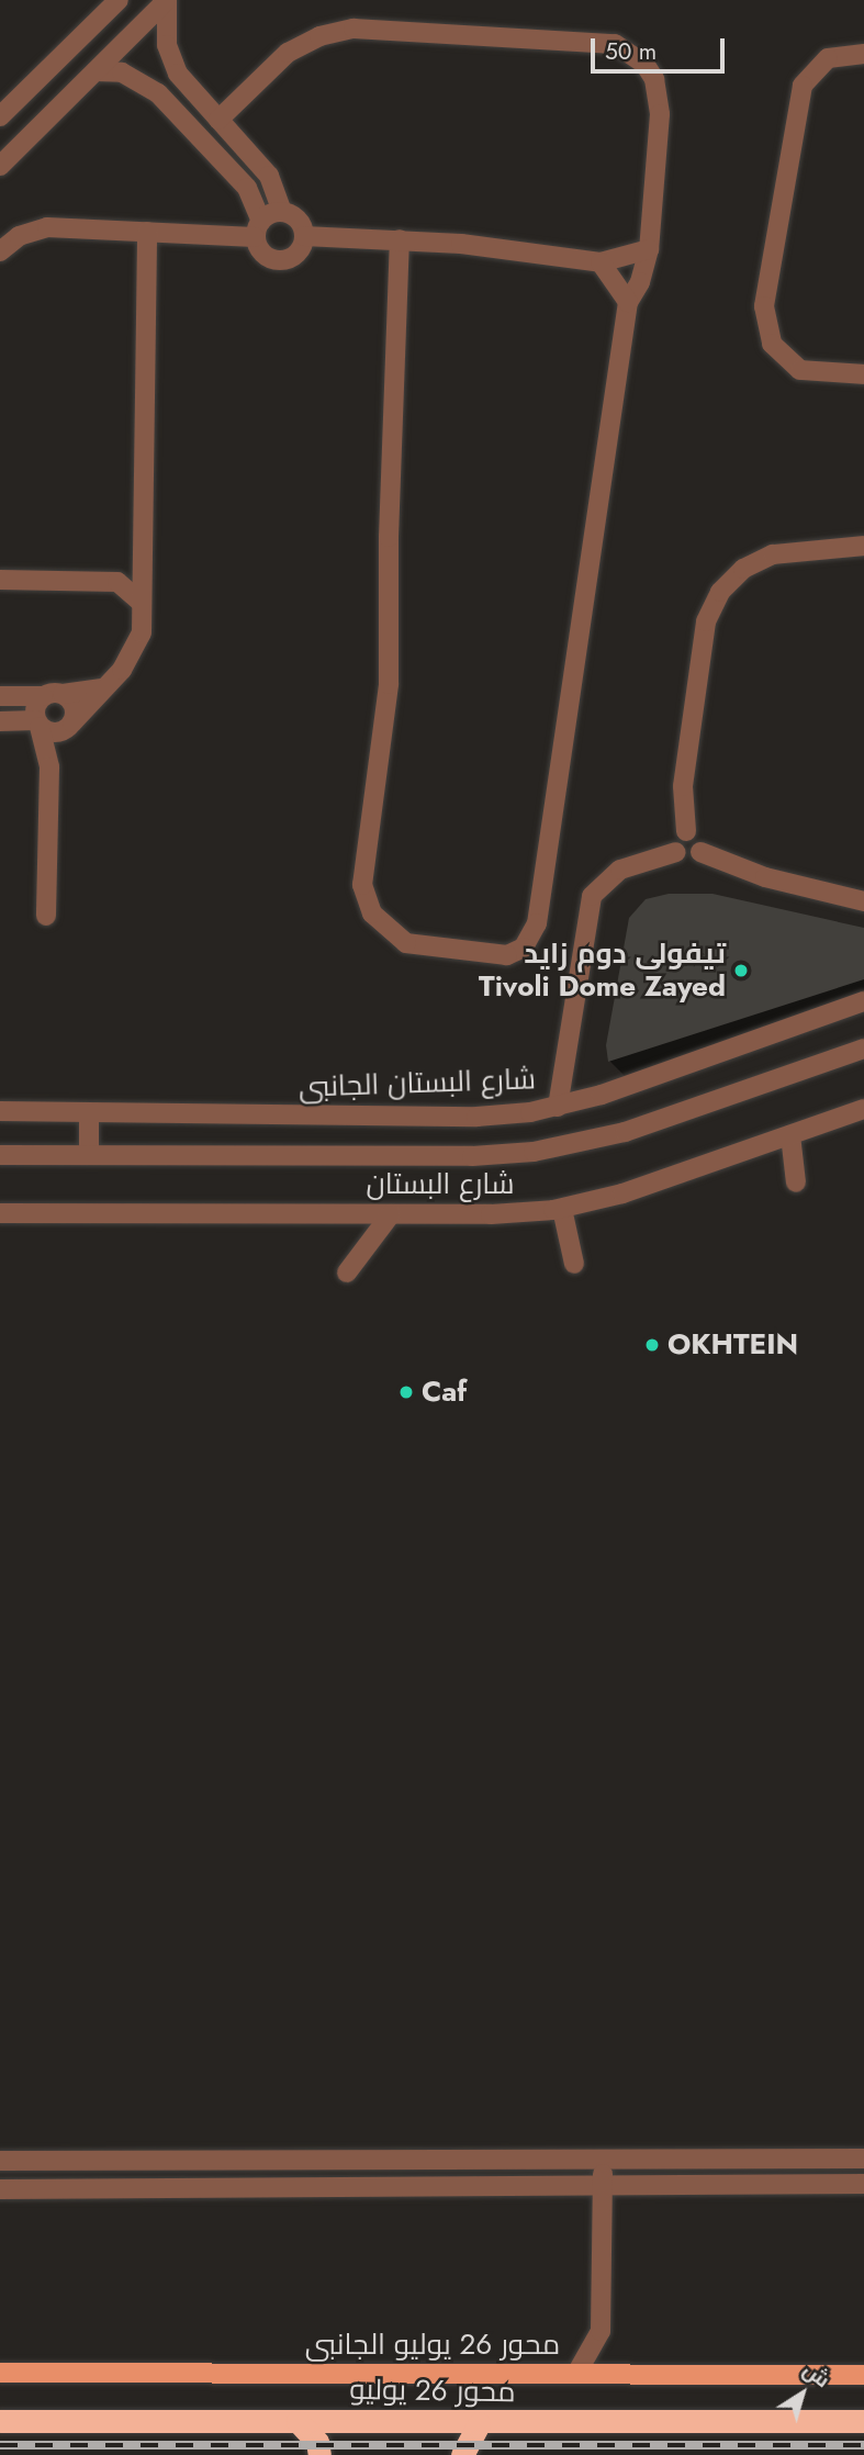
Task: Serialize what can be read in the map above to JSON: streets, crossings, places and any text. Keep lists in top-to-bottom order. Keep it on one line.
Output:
{"streets":{"highway":["محور 26 يوليو"],"main road":["محور 26 يوليو الجانبى"],"street":["شارع البستان الجانبى","شارع البستان"]},"places":["تيفولى دوم زايد Tivoli Dome Zayed","OKHTEIN","Caf"],"scale_bar":"50 m","north":"top right"}
